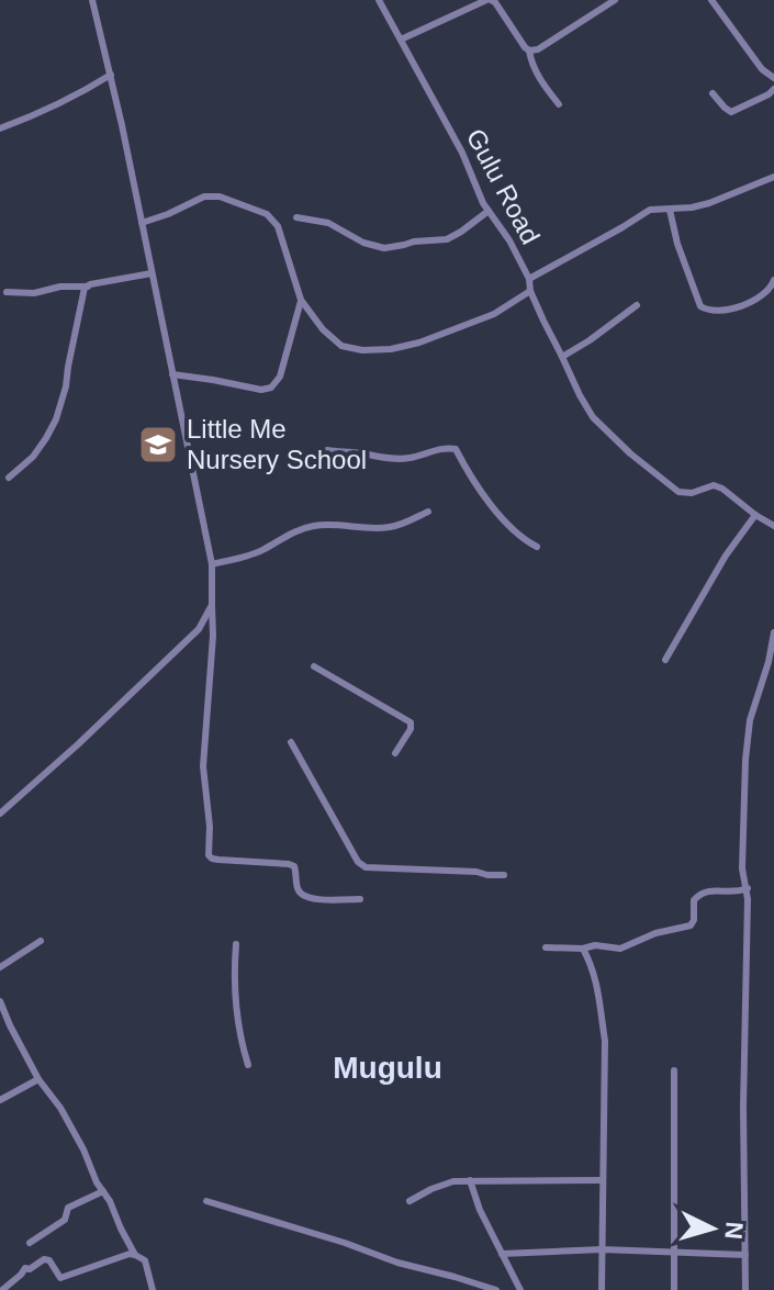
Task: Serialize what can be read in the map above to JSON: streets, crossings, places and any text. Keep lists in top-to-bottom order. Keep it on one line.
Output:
{"streets":{"street":["Gulu Road"]},"districts":["Mugulu"],"places":{"school or university":["Little Me Nursery School"]},"north":"right"}
